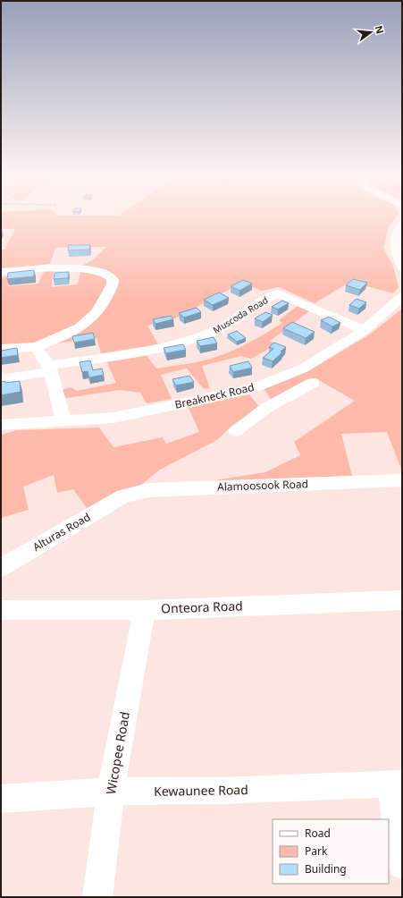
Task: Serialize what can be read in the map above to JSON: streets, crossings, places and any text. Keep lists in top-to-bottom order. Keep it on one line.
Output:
{"streets":{"street":["Muscoda Road","Breakneck Road","Alamoosook Road","Alturas Road","Onteora Road","Wicopee Road","Kewaunee Road"]},"crossings":[["Muscoda Road","Breakneck Road"],["Alamoosook Road","Alturas Road"],["Onteora Road","Wicopee Road"],["Wicopee Road","Kewaunee Road"]],"legend":["Road","Park","Building"],"north":"right"}
